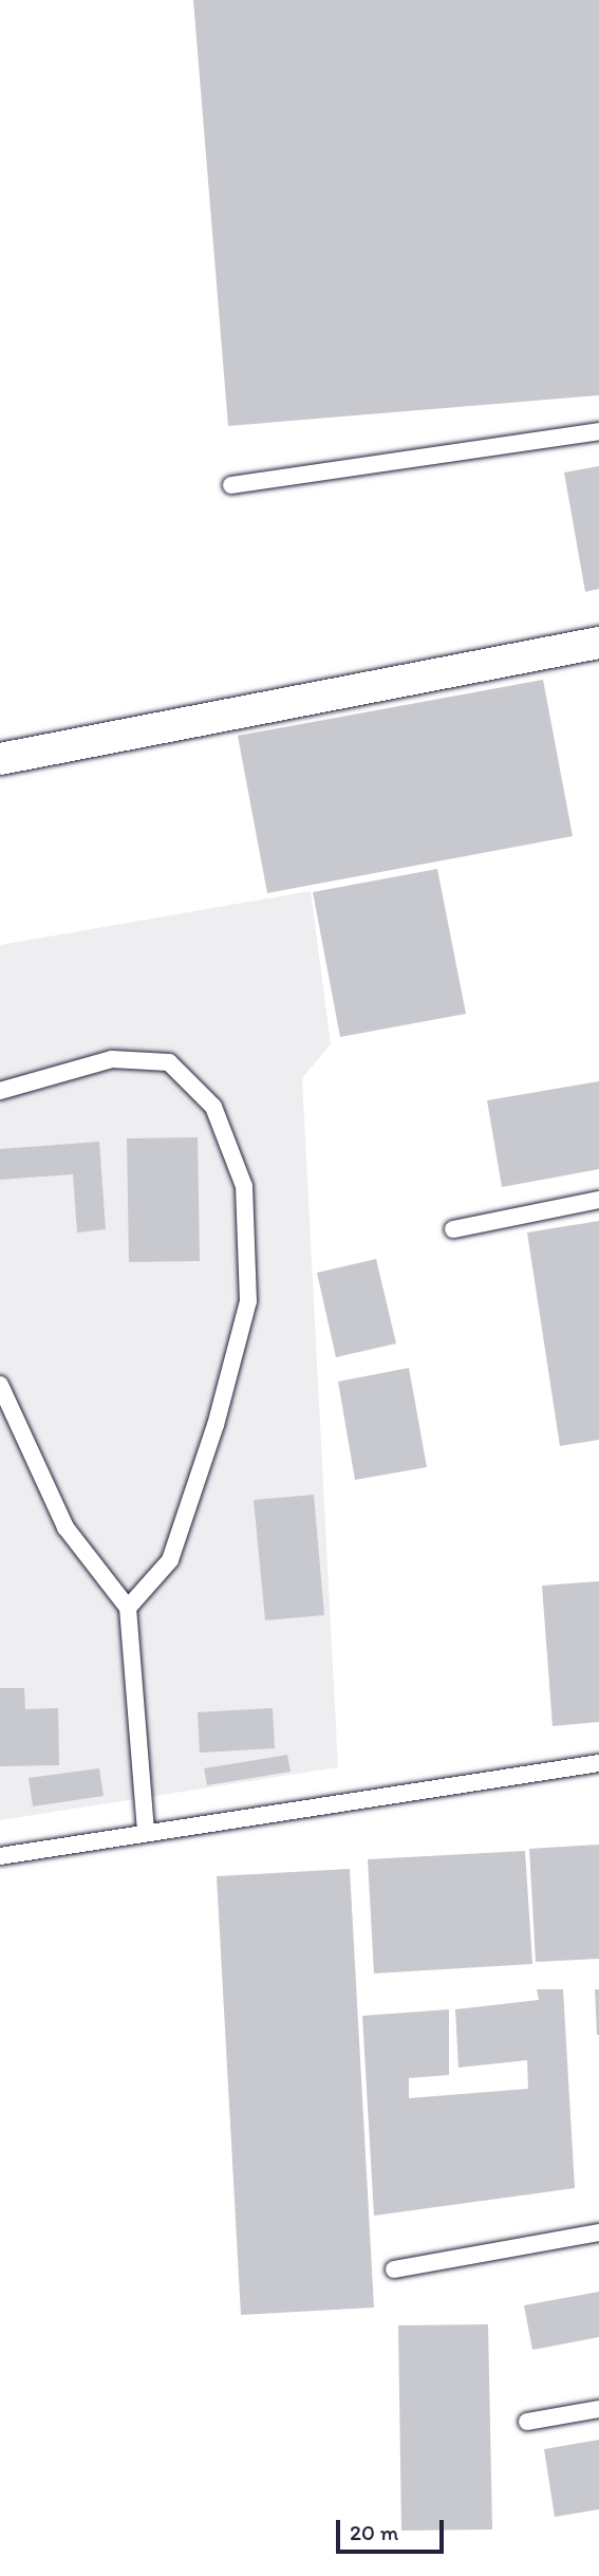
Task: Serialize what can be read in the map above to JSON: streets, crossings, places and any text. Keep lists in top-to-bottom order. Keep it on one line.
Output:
{"scale_bar":"20 m"}
